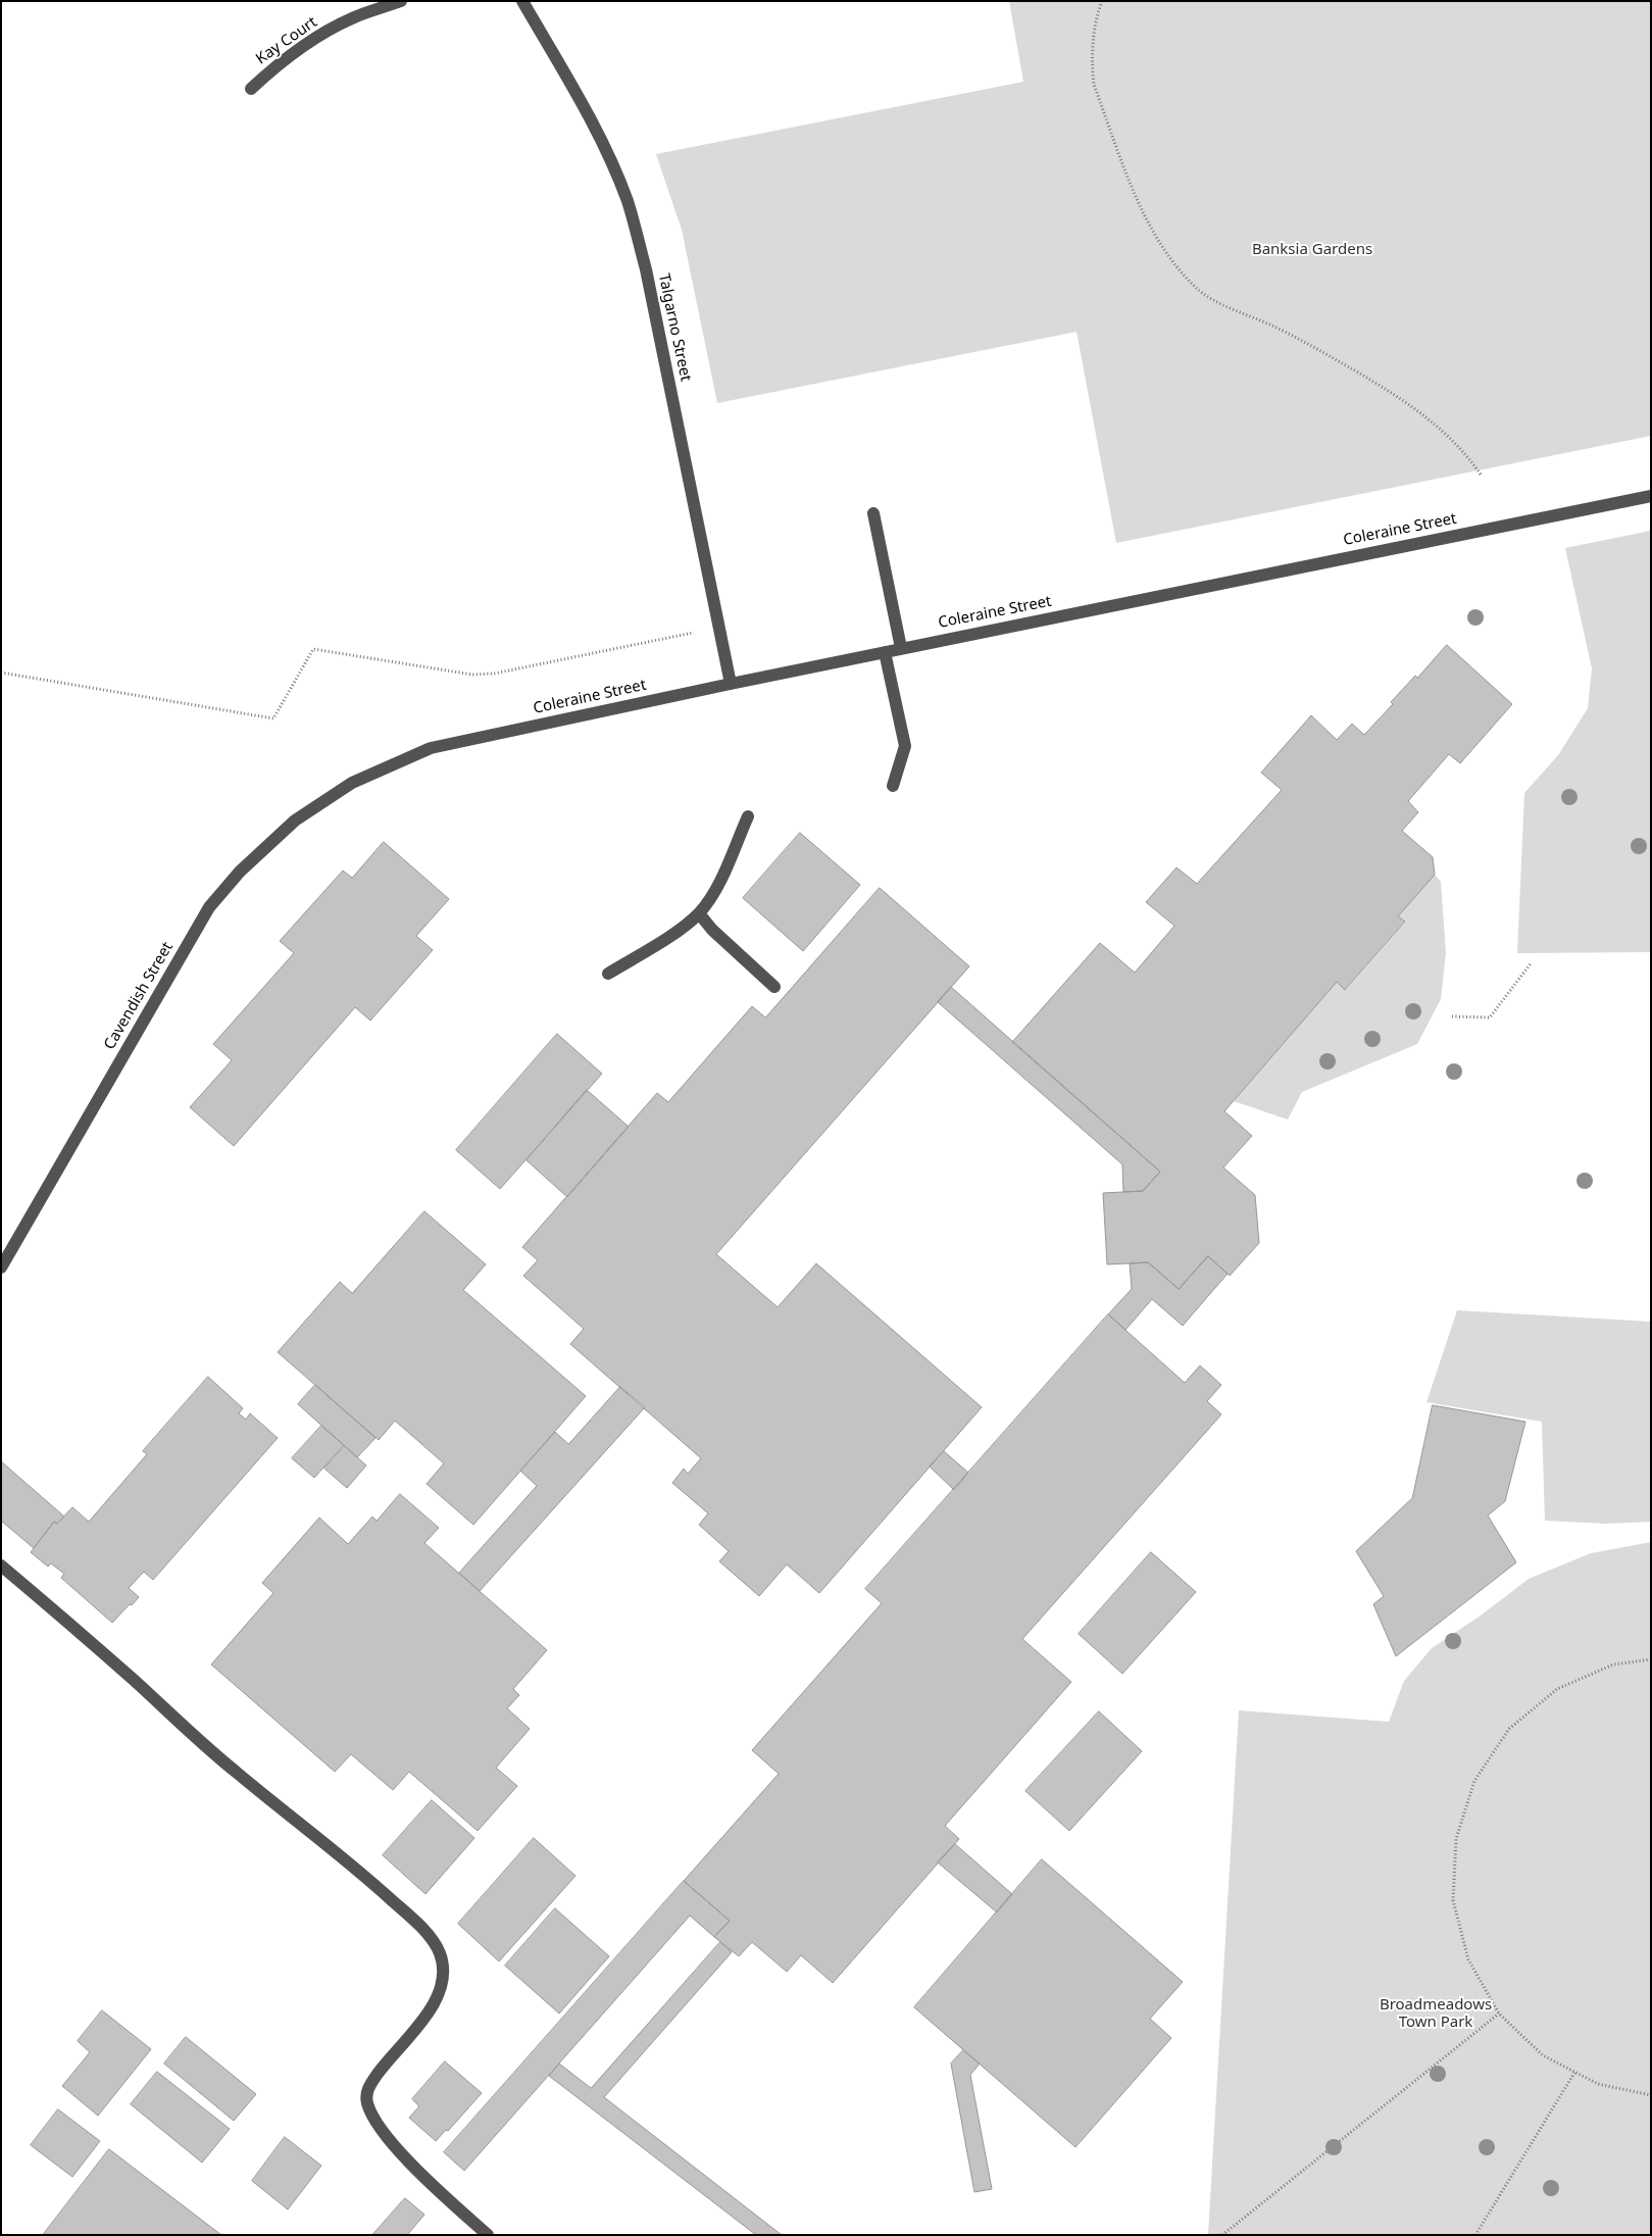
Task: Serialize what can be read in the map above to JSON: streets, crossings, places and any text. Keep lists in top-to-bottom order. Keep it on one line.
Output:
{"streets":{"street":["Kay Court","Talgarno Street","Coleraine Street","Cavendish Street"]},"crossings":[["Talgarno Street","Coleraine Street"],["Coleraine Street","Cavendish Street"]],"parks":["Banksia Gardens","Broadmeadows Town Park"]}
